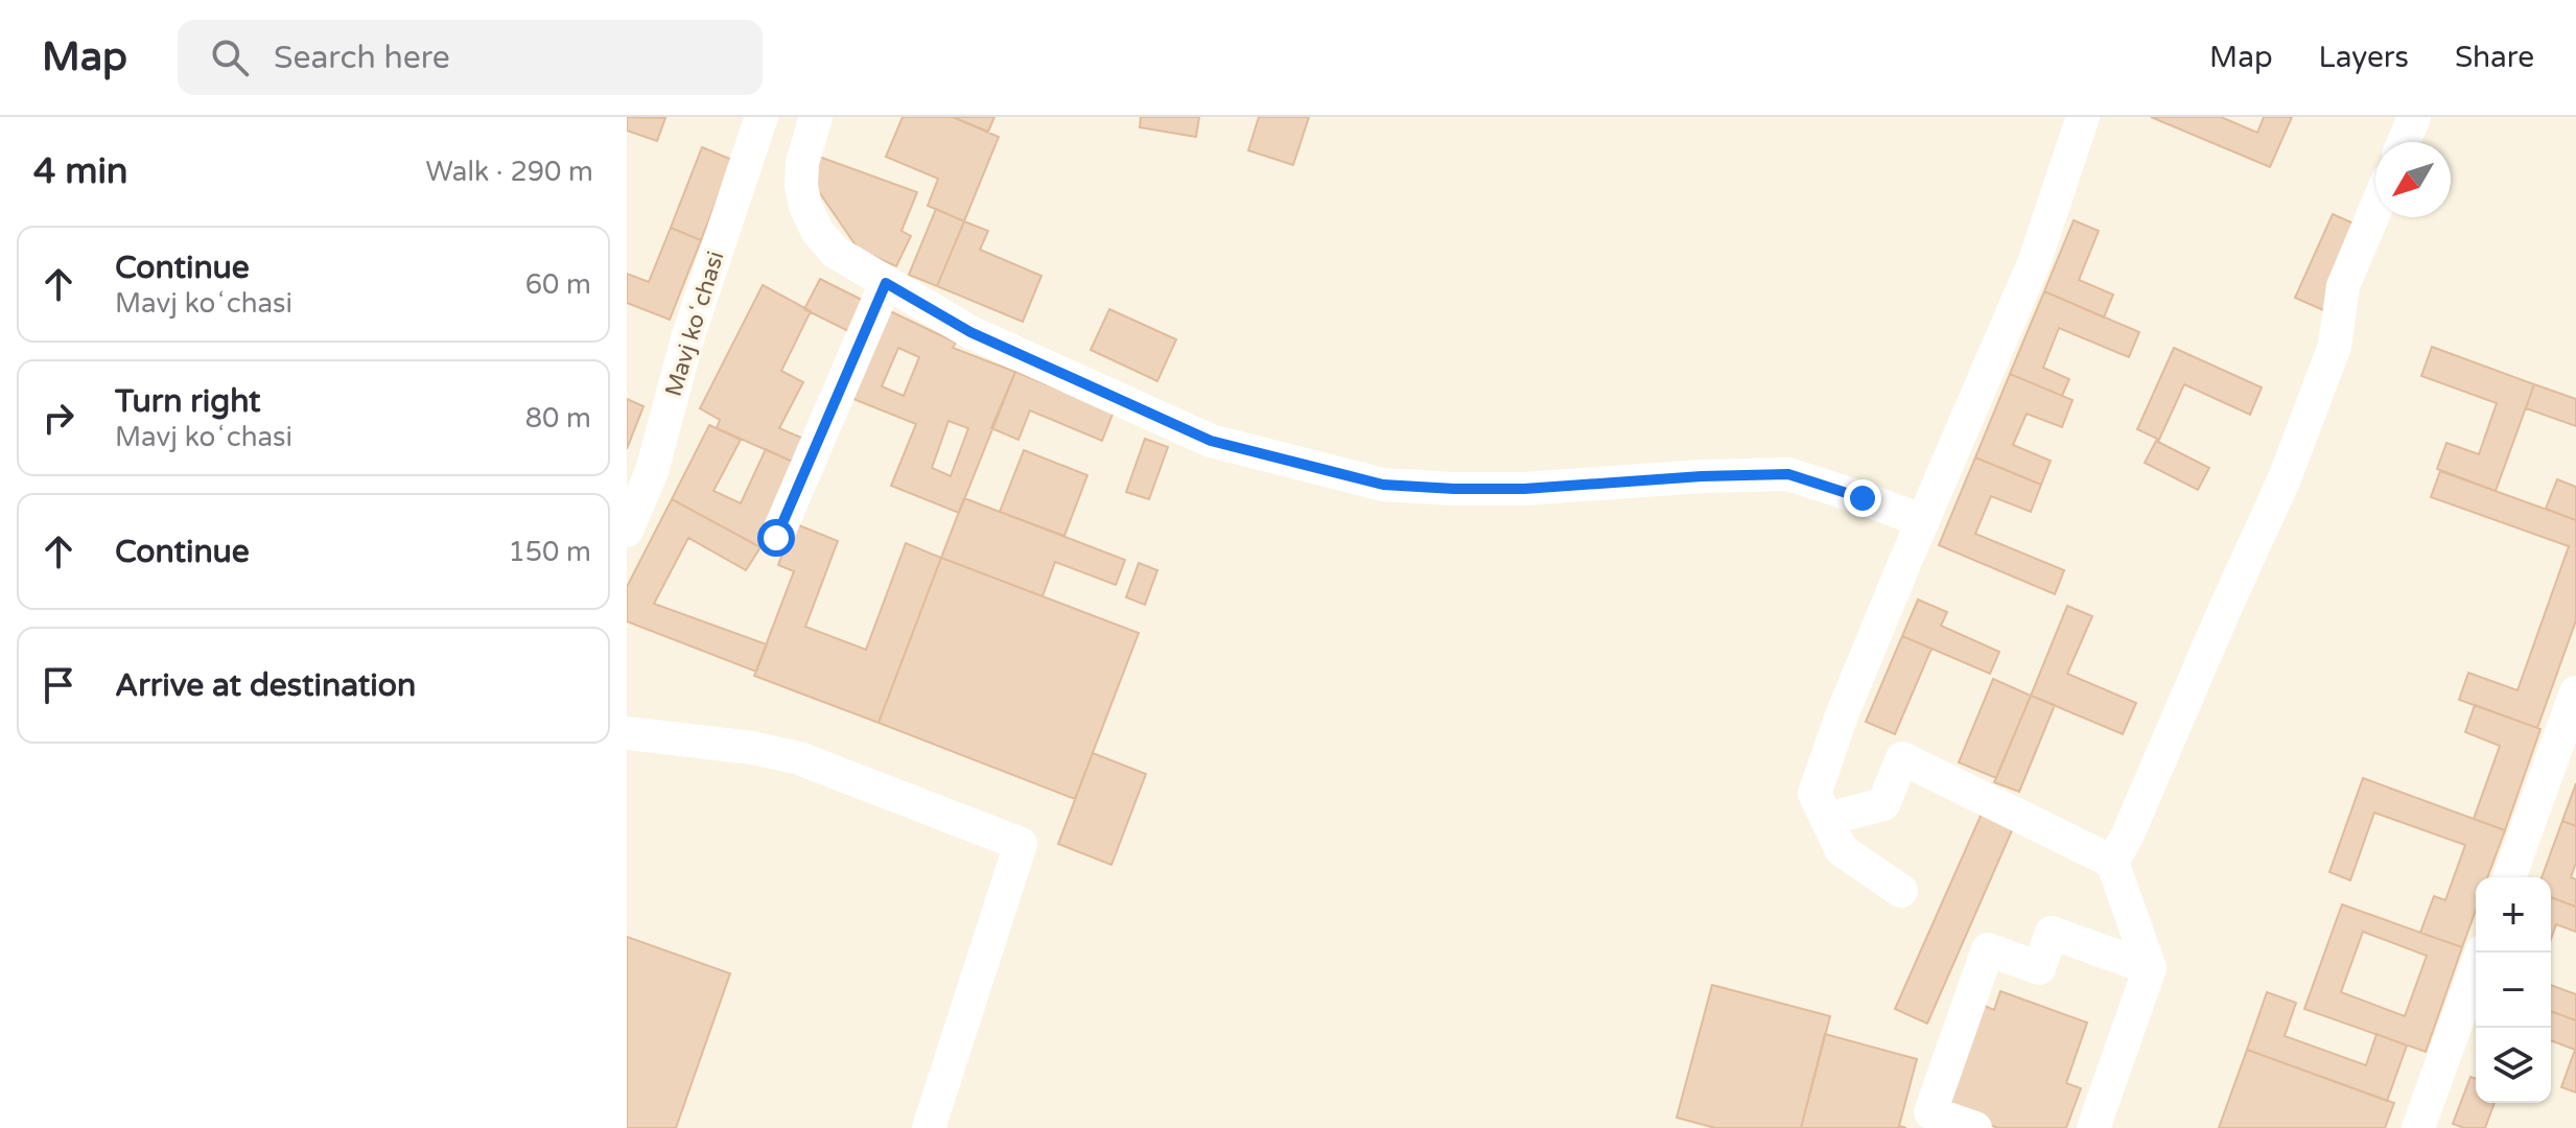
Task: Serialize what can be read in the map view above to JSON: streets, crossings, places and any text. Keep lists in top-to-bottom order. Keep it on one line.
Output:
{"streets":{"street":["Mavj koʻchasi"]},"north":"bottom left","page":{"header":"Map","search":"Search here","nav":["Map","Layers","Share"],"heading":["4 min","Walk · 290 m"],"list":[["Continue","Mavj koʻchasi","60 m"],["Turn right","Mavj koʻchasi","80 m"],["Continue","150 m"],"Arrive at destination"],"map_buttons":["+","−"]}}
